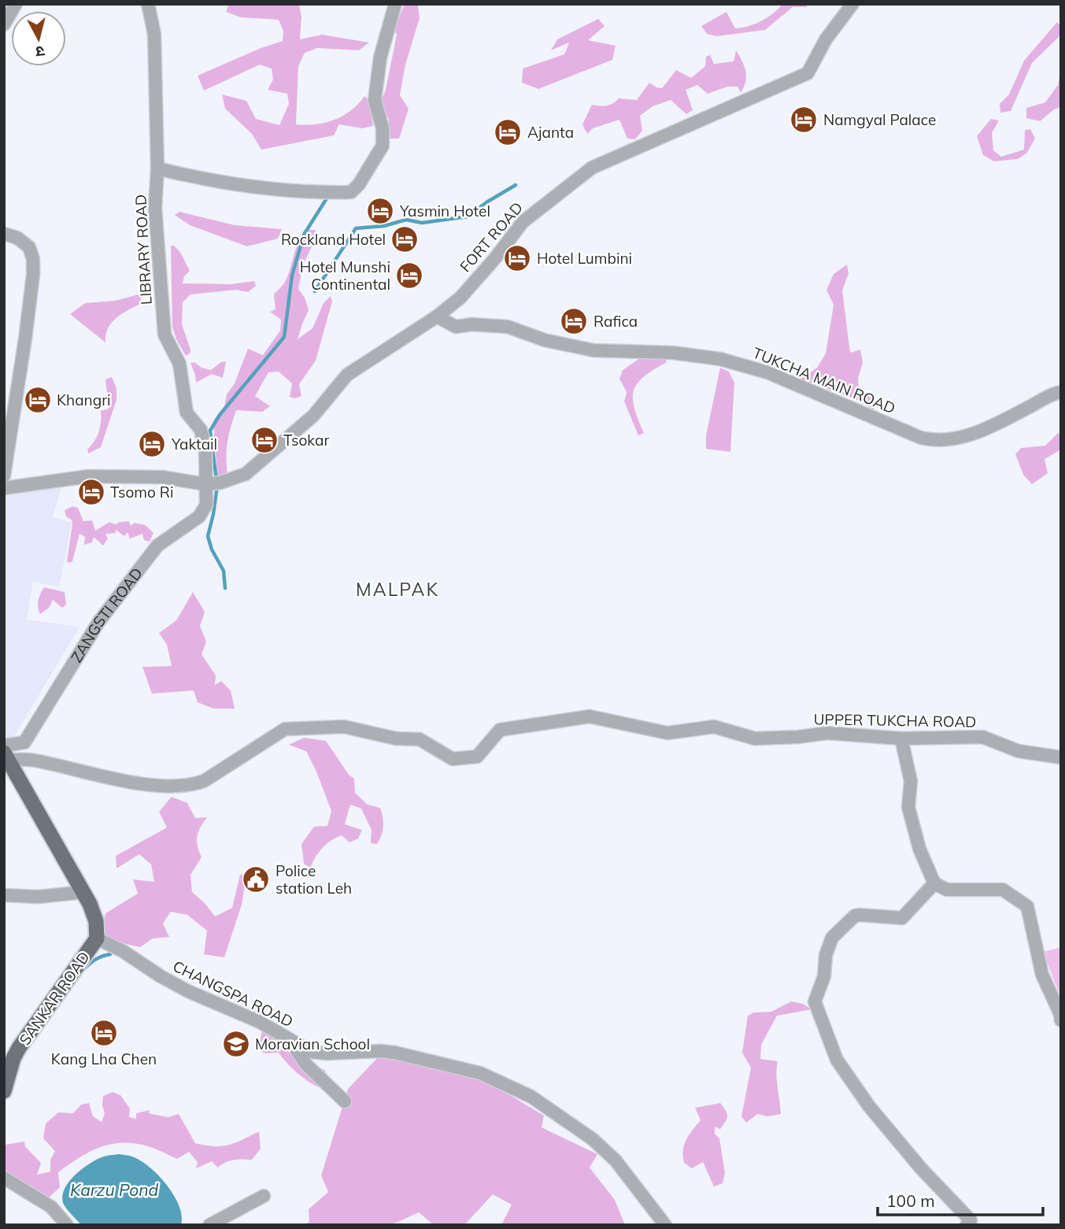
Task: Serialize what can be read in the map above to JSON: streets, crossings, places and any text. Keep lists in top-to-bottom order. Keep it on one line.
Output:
{"streets":{"main road":["SANKAR ROAD"],"street":["FORT ROAD","LIBRARY ROAD","TUKCHA MAIN ROAD","ZANGSTI ROAD","UPPER TUKCHA ROAD","CHANGSPA ROAD"]},"crossings":[["FORT ROAD","LIBRARY ROAD"],["FORT ROAD","TUKCHA MAIN ROAD"],["FORT ROAD","ZANGSTI ROAD"],["LIBRARY ROAD","ZANGSTI ROAD"],["ZANGSTI ROAD","UPPER TUKCHA ROAD"],["CHANGSPA ROAD","SANKAR ROAD"]],"districts":["MALPAK"],"water":["Karzu Pond"],"places":{"hotel":["Namgyal Palace","Ajanta","Yasmin Hotel","Rockland Hotel","Hotel Lumbini","Hotel Munshi Continental","Rafica","Khangri","Tsokar","Yaktail","Tsomo Ri","Kang Lha Chen"],"public building":["Police station Leh"],"school or university":["Moravian School"]},"scale_bar":"100 m","north":"bottom"}
